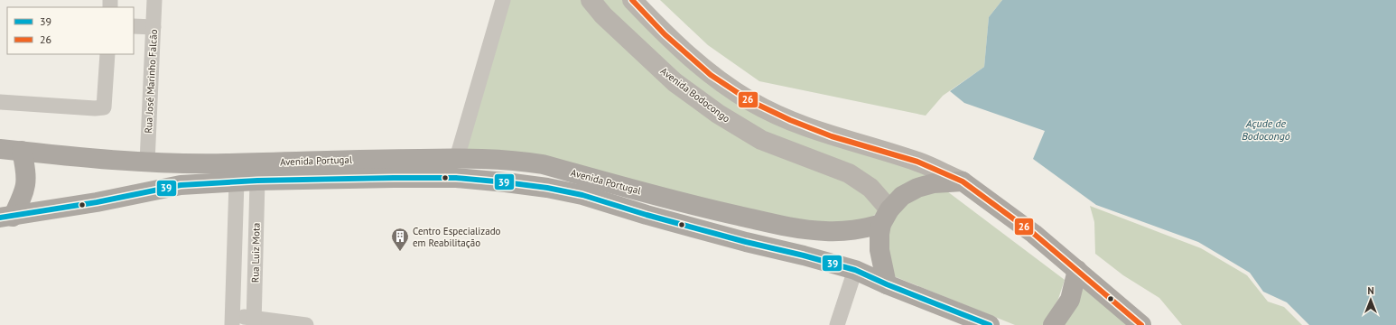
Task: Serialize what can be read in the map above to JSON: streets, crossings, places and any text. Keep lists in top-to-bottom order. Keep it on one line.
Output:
{"streets":{"main road":["Avenida Portugal"],"street":["Rua José Marinho Falcão","Avenida Bodocongo","Rua Luiz Mota"]},"crossings":[["Rua José Marinho Falcão","Avenida Portugal"],["Avenida Bodocongo","Avenida Portugal"],["Avenida Portugal","Rua Luiz Mota"]],"water":["Açude de Bodocongó"],"places":{"building":["Centro Especializado em Reabilitação"]},"lines":["transit line 26","transit line 39"],"legend":["39","26"],"north":"top"}
